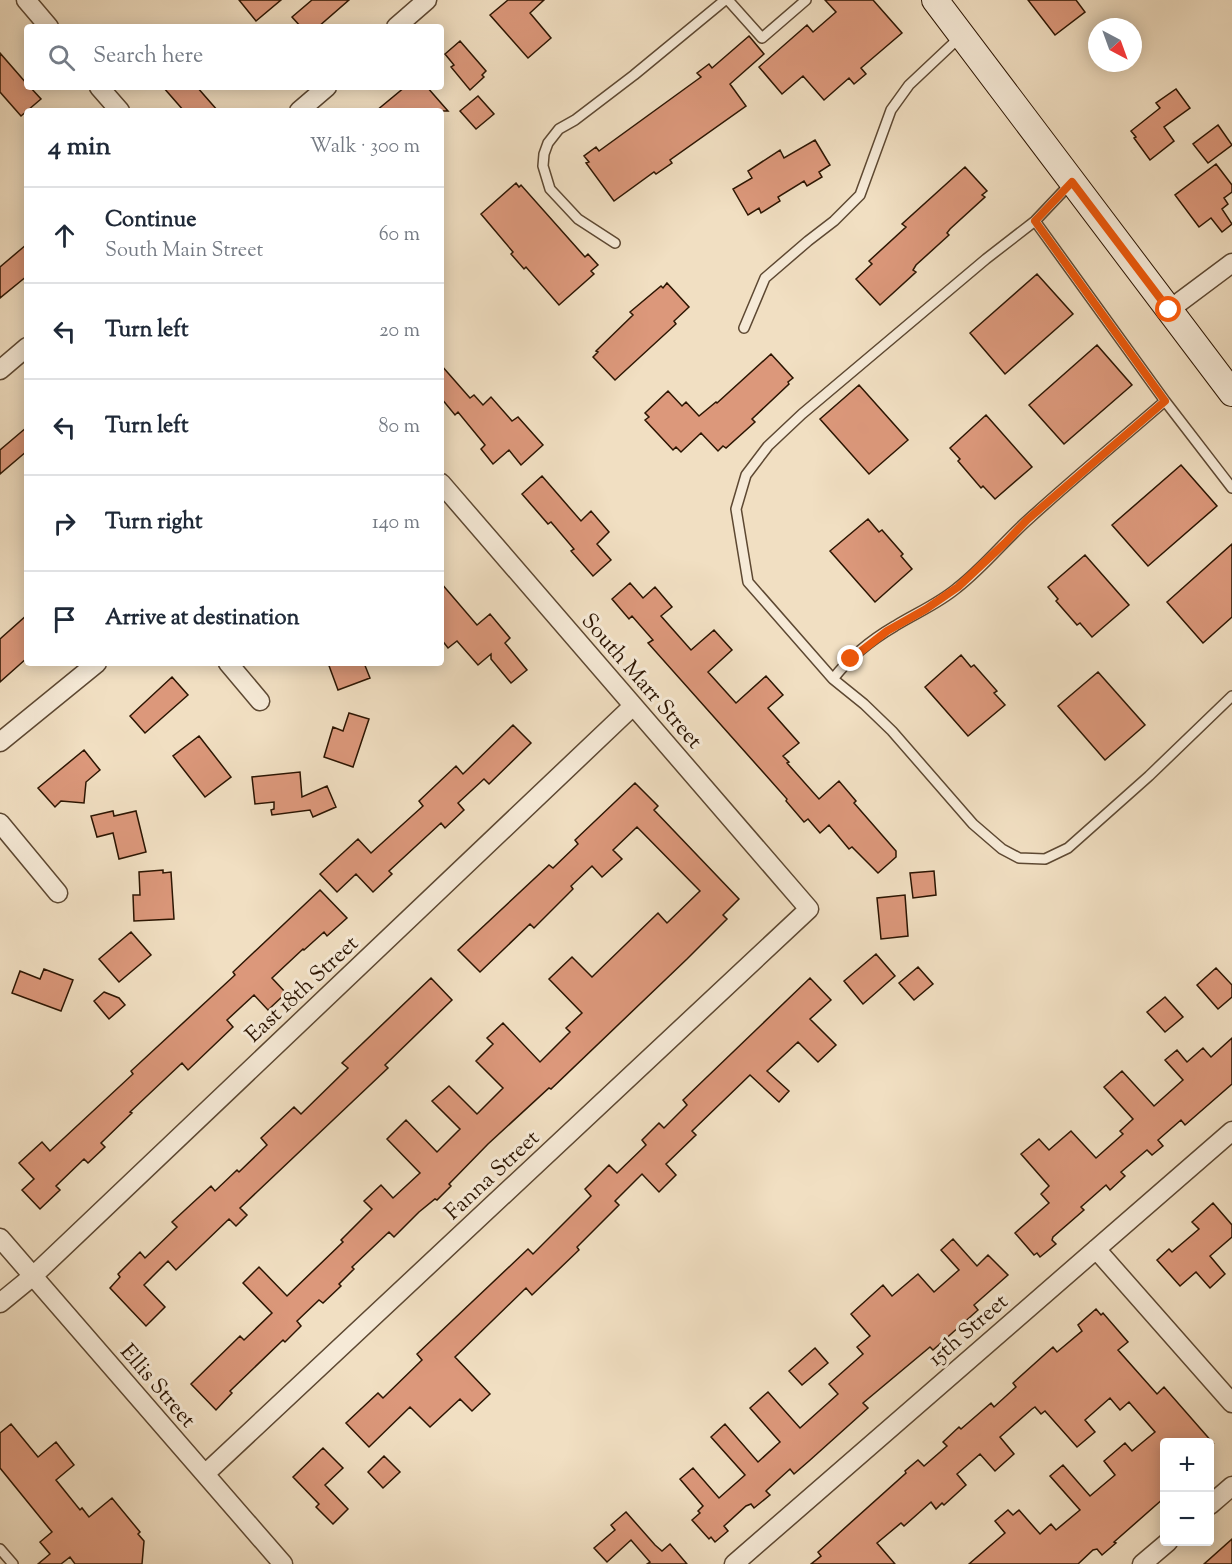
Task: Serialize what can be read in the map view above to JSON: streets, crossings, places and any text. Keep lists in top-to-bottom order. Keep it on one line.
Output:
{"streets":{"street":["South Marr Street","East 18th Street","Fanna Street","15th Street","Ellis Street"]},"crossings":[["South Marr Street","East 18th Street"],["South Marr Street","Fanna Street"],["East 18th Street","Ellis Street"],["Fanna Street","Ellis Street"]],"north":"bottom right","page":{"search":"Search here","heading":["4 min","Walk · 300 m"],"list":[["Continue","South Main Street","60 m"],["Turn left","20 m"],["Turn left","80 m"],["Turn right","140 m"],"Arrive at destination"],"map_buttons":["+","−"]}}
